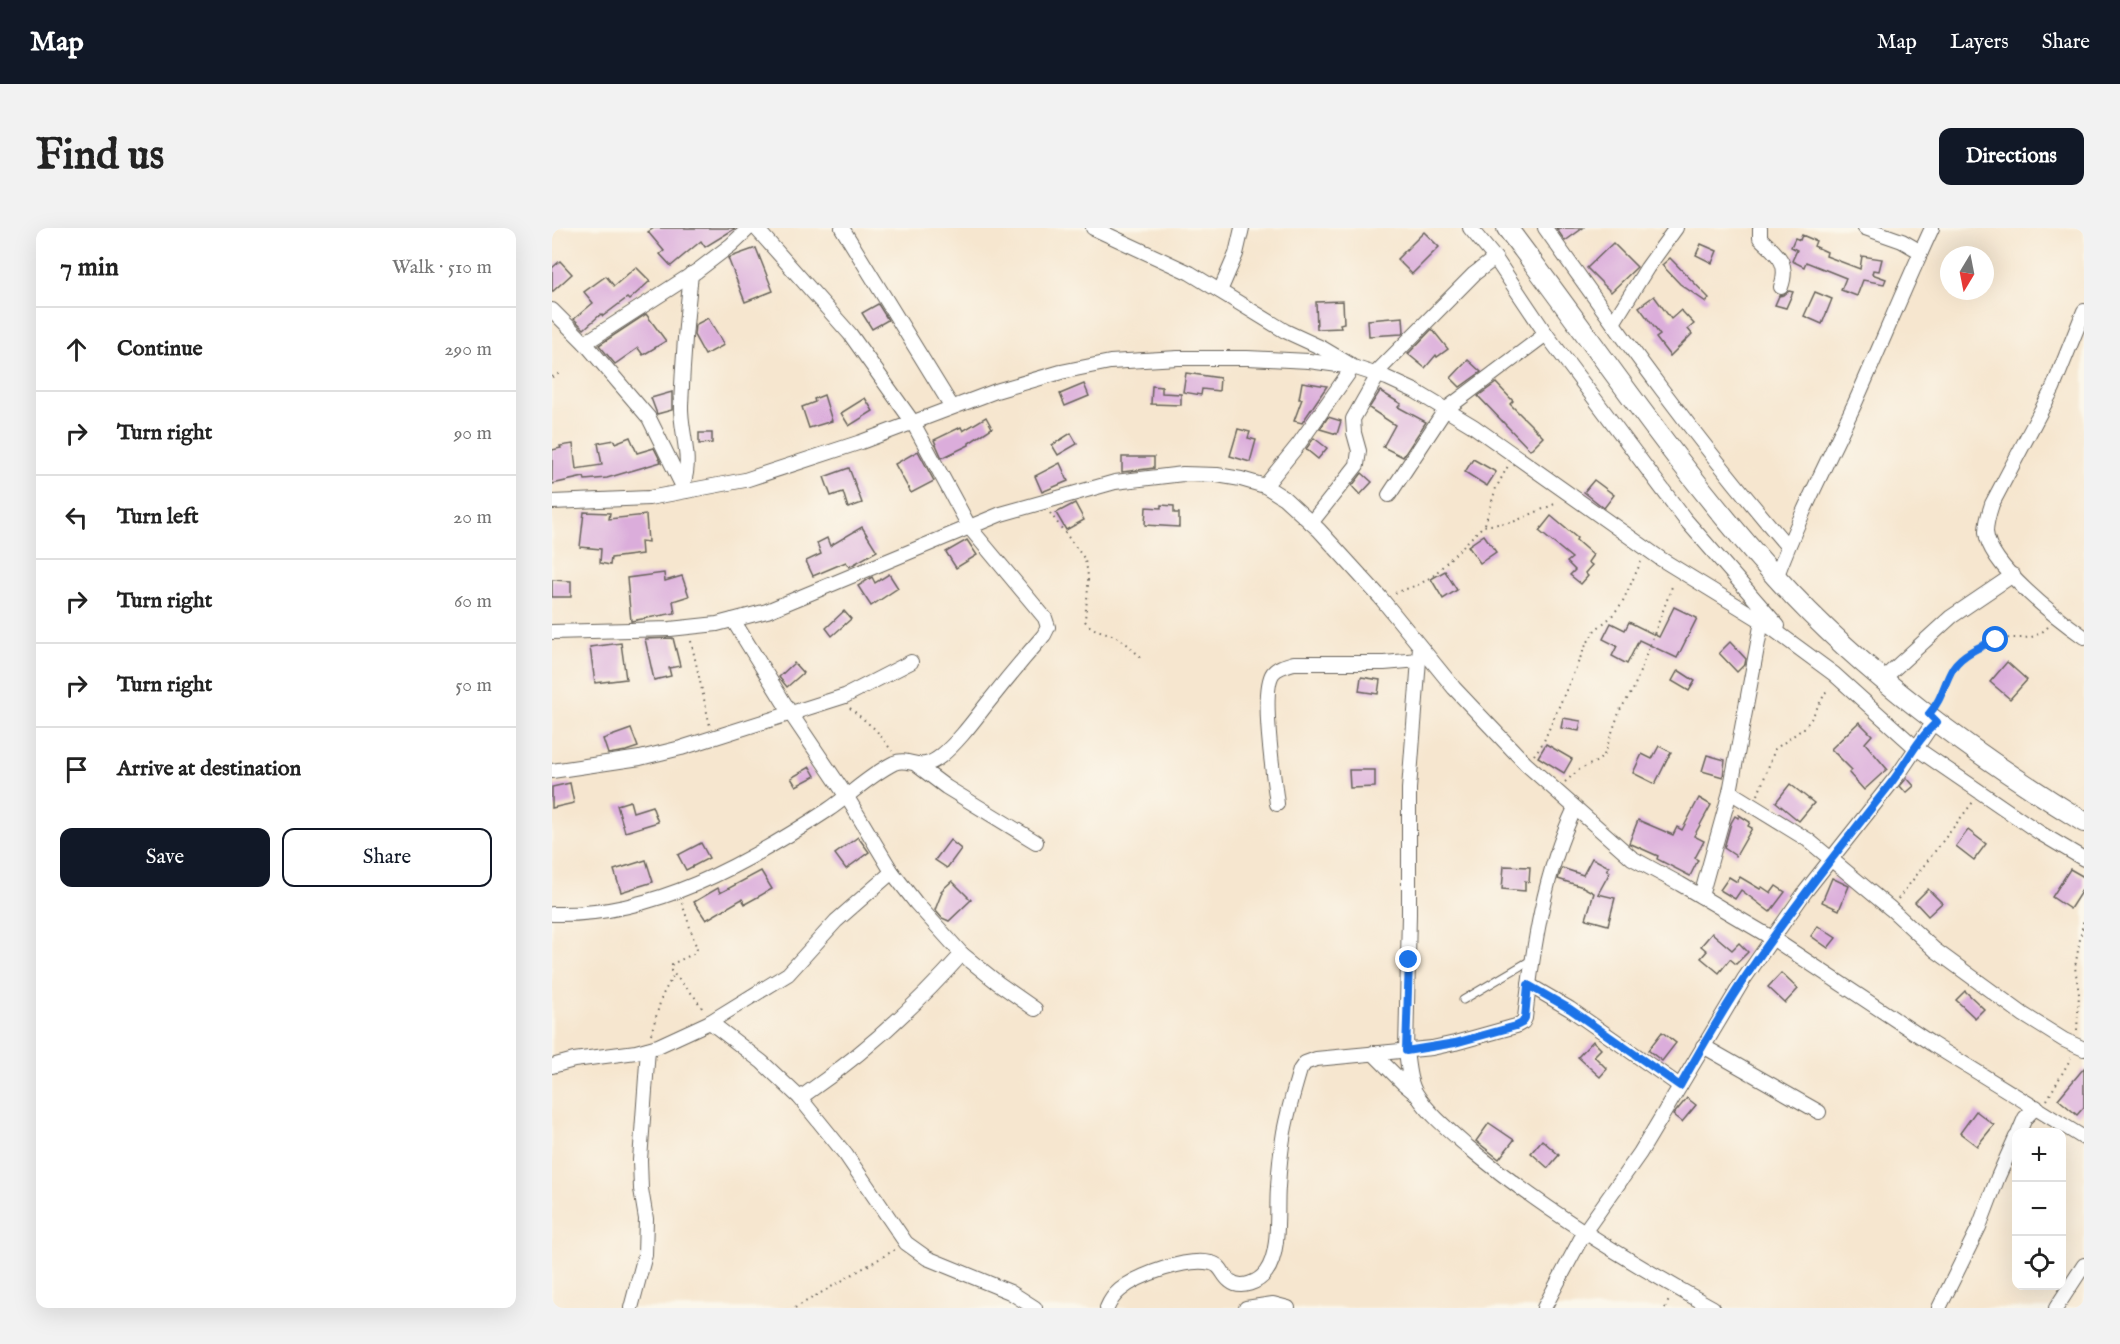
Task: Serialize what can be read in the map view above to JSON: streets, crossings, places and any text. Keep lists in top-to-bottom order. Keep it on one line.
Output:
{"north":"bottom","page":{"header":"Map","nav":["Map","Layers","Share"],"buttons":["Directions",["Save","Share"]],"title":"Find us","heading":["7 min","Walk · 510 m"],"list":[["Continue","290 m"],["Turn right","90 m"],["Turn left","20 m"],["Turn right","60 m"],["Turn right","50 m"],"Arrive at destination"],"map_buttons":["+","−"]}}
